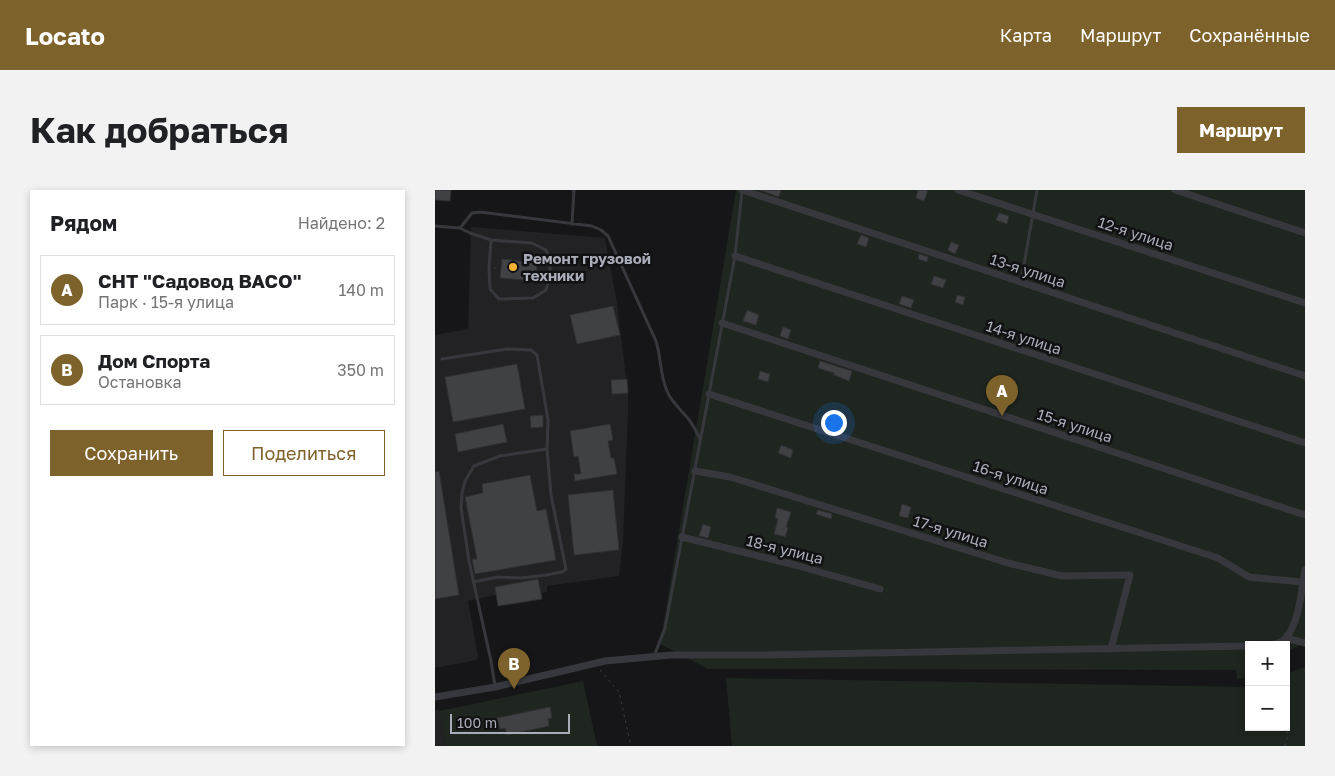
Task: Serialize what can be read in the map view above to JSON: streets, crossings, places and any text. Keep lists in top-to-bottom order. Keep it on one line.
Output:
{"streets":{"street":["12-я улица","13-я улица","14-я улица","15-я улица","16-я улица","17-я улица","18-я улица"]},"places":["Ремонт грузовой техники"],"scale_bar":"100 m","page":{"header":"Locato","nav":["Карта","Маршрут","Сохранённые"],"buttons":["Маршрут",["Сохранить","Поделиться"]],"title":"Как добраться","heading":["Рядом","Найдено: 2"],"list":[{"mark":"A","name":"СНТ \"Садовод ВАСО\"","note":"Парк · 15-я улица","value":"140 m"},{"mark":"B","name":"Дом Спорта","note":"Остановка","value":"350 m"}],"pins":["A","B"],"map_buttons":["+","−"],"scale":"100 m"}}
